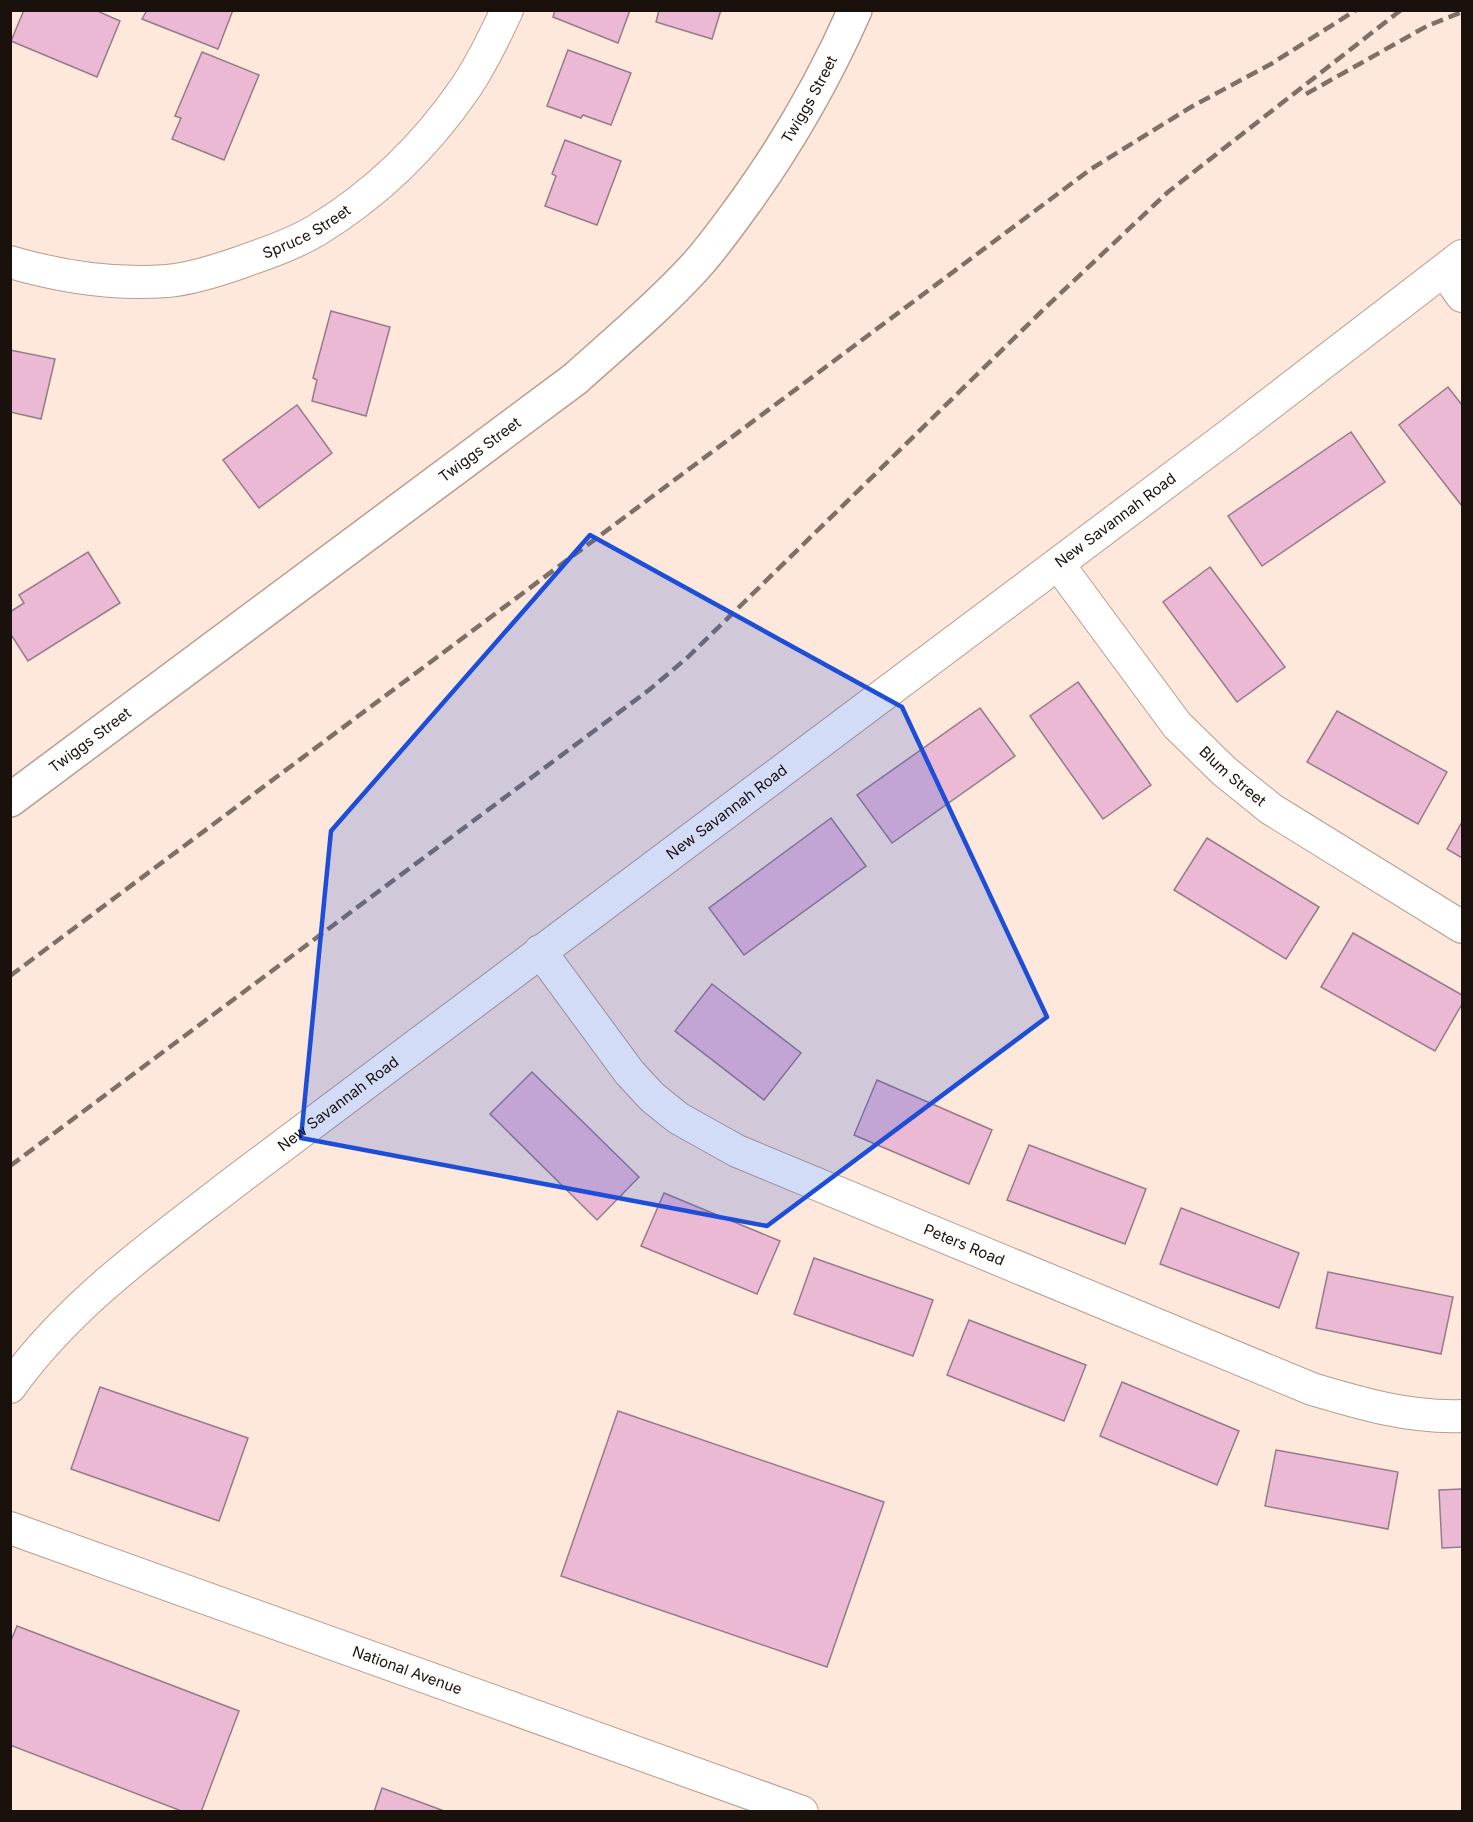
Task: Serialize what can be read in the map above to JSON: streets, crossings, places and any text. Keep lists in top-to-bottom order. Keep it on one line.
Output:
{"streets":{"main road":["Twiggs Street"],"street":["Spruce Street","New Savannah Road","Blum Street","Peters Road","National Avenue"]},"crossings":[["New Savannah Road","Blum Street"],["New Savannah Road","Peters Road"]]}
